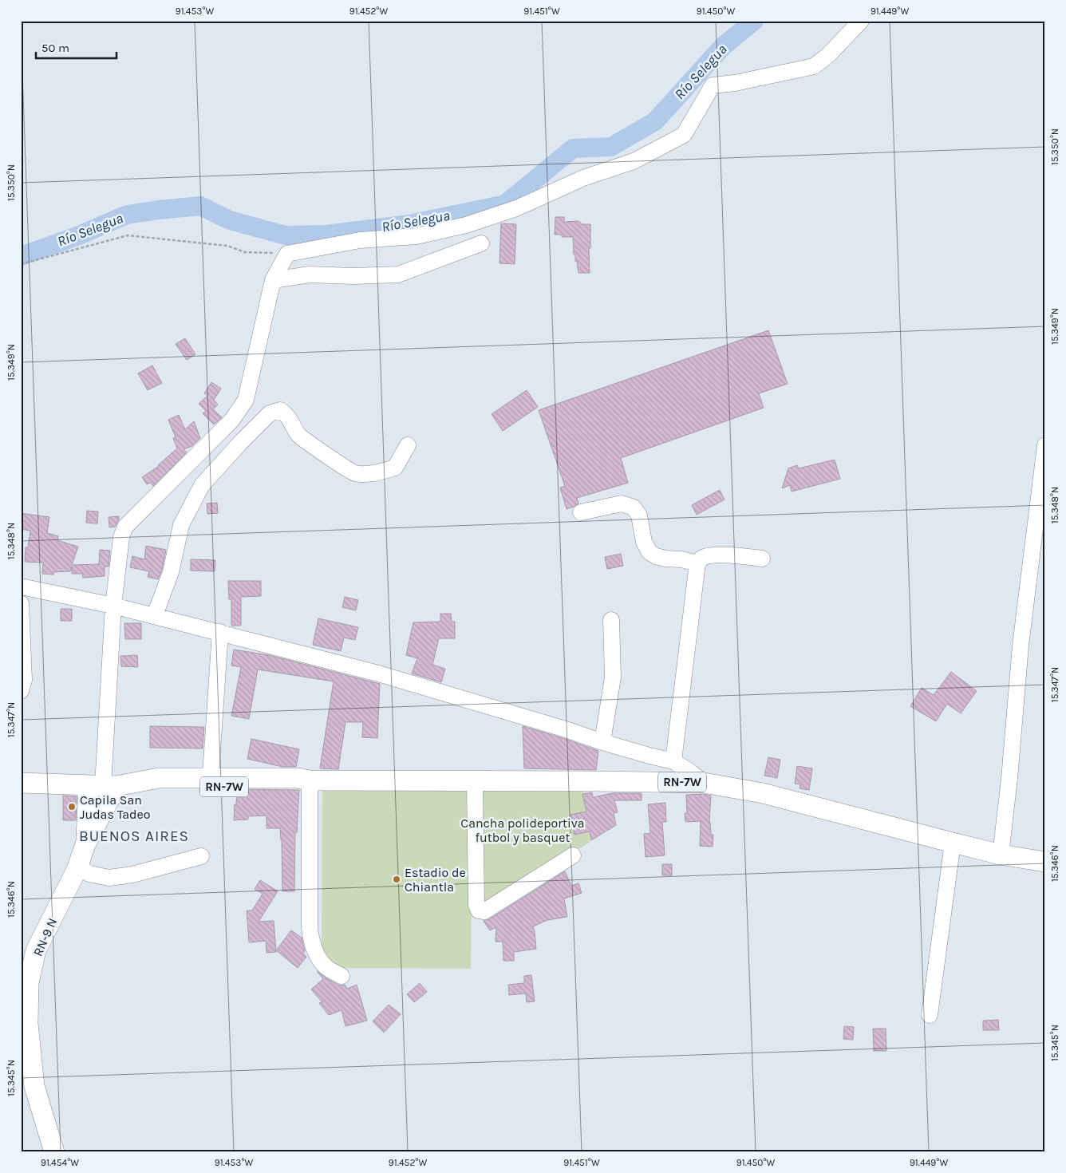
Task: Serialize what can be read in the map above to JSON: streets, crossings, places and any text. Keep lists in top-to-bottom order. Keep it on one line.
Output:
{"streets":{"main road":["RN-7W","RN-9 N"]},"crossings":[["RN-7W","RN-9 N"]],"districts":["BUENOS AIRES"],"water":["Río Selegua"],"parks":["Cancha polideportiva futbol y basquet"],"places":["Capila San Judas Tadeo","Estadio de Chiantla"],"scale_bar":"50 m","coordinates":["91.453°W","91.452°W","91.451°W","91.450°W","91.449°W","15.350°N","15.349°N","15.348°N","15.347°N","15.346°N","15.345°N","91.454°W"]}
